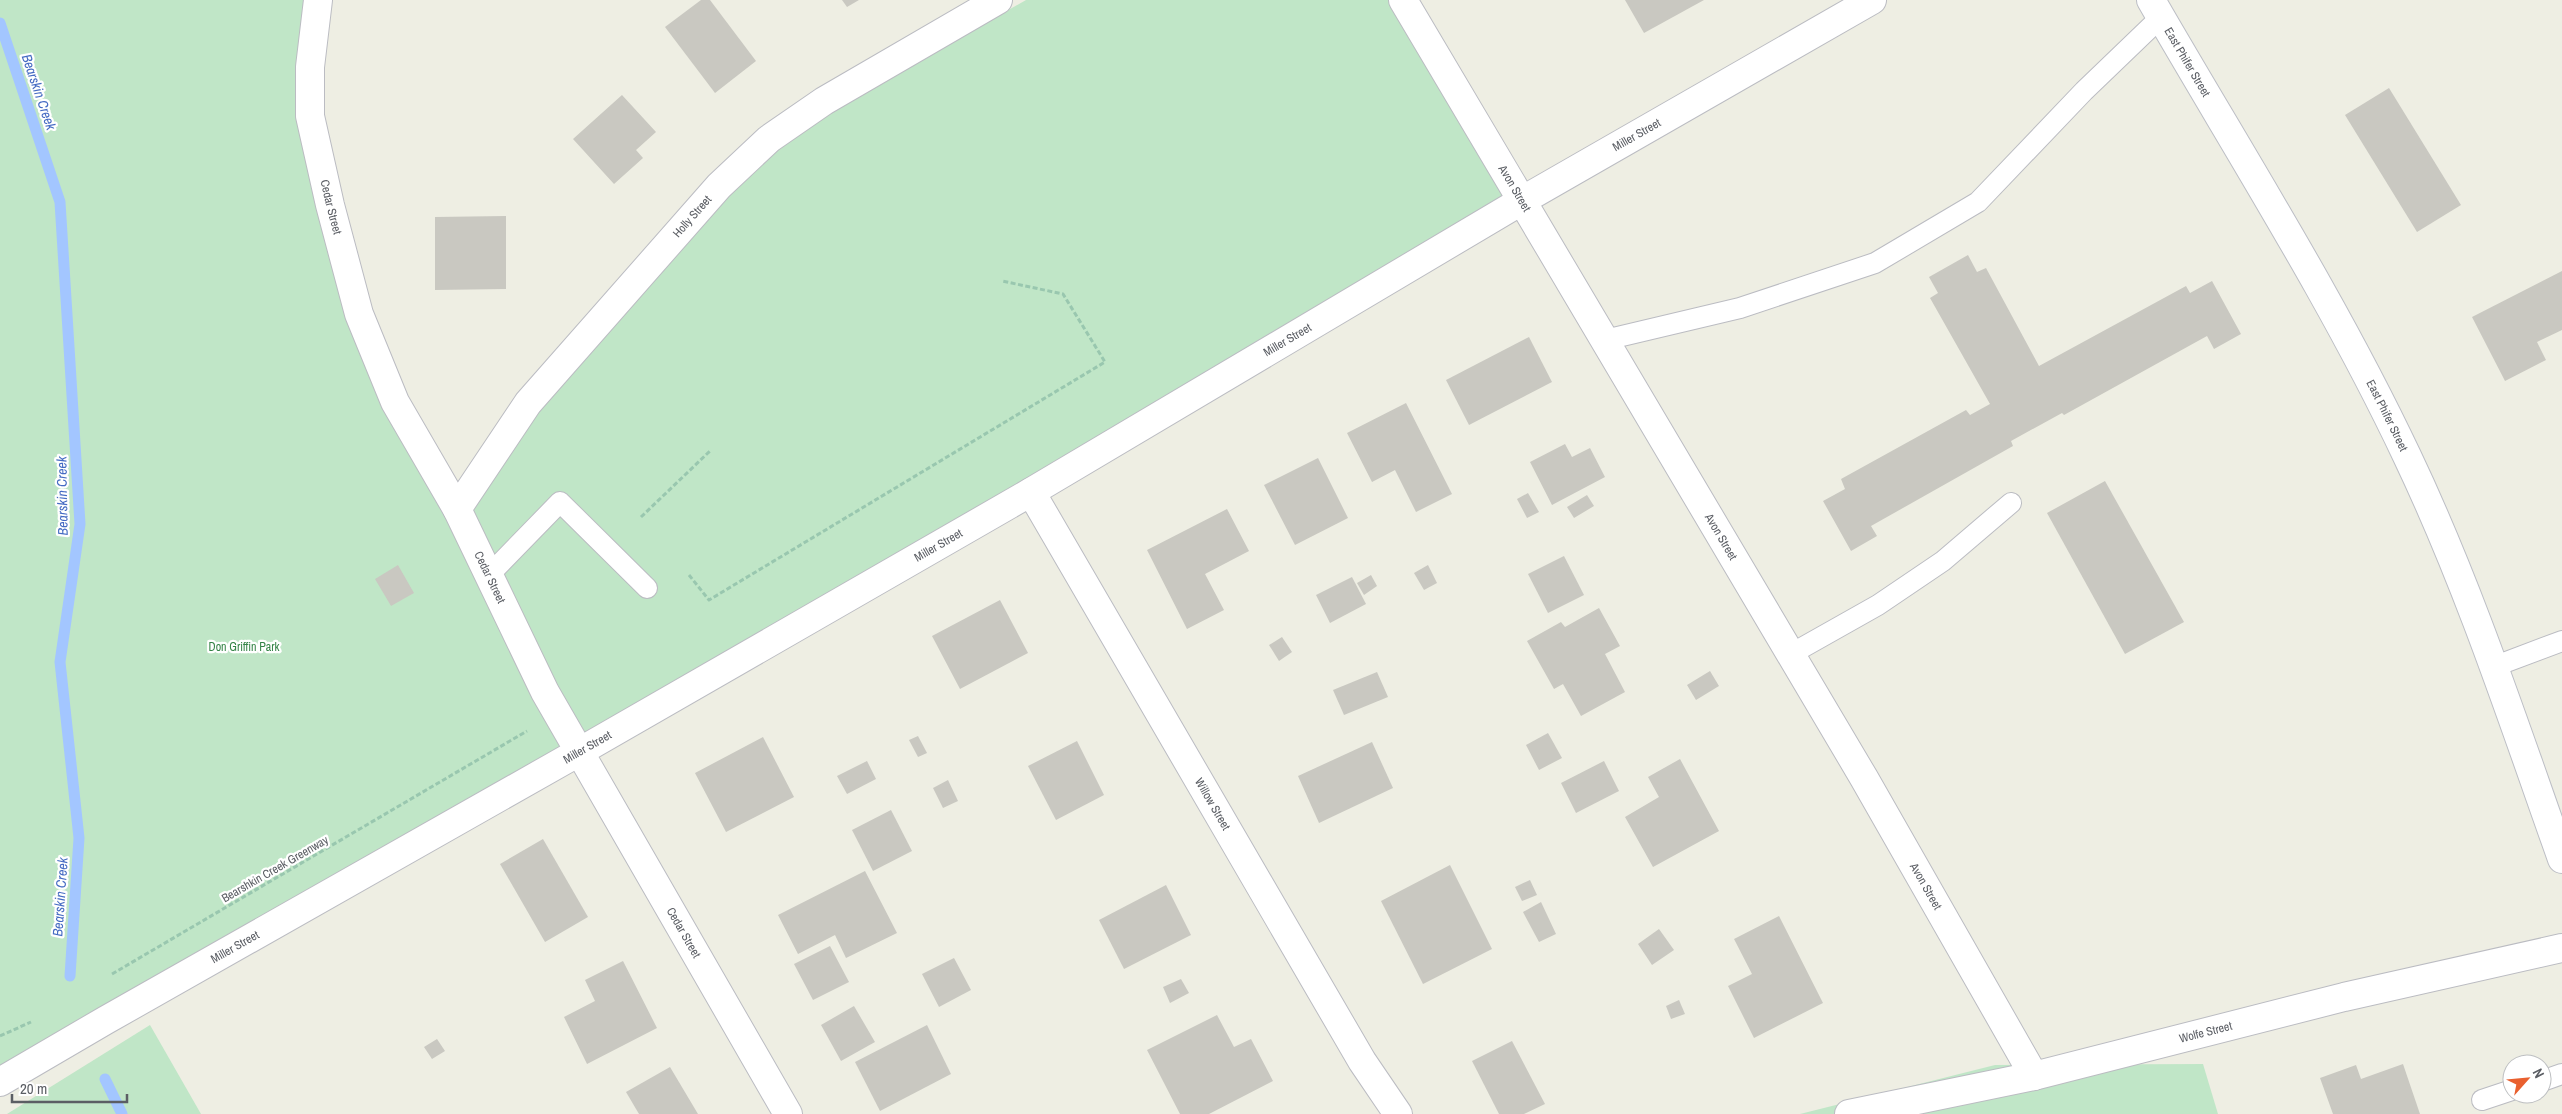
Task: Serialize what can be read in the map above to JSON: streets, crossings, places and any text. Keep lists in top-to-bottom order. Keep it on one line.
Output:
{"streets":{"street":["East Phifer Street","Miller Street","Avon Street","Cedar Street","Holly Street","Willow Street","Wolfe Street"],"path":["Bearshkin Creek Greenway"]},"crossings":[["Miller Street","Avon Street"],["Miller Street","Cedar Street"],["Miller Street","Willow Street"],["Avon Street","Wolfe Street"],["Cedar Street","Holly Street"],["Cedar Street","Bearshkin Creek Greenway"]],"water":["Bearskin Creek"],"parks":["Don Griffin Park"],"scale_bar":"20 m","north":"top right"}
